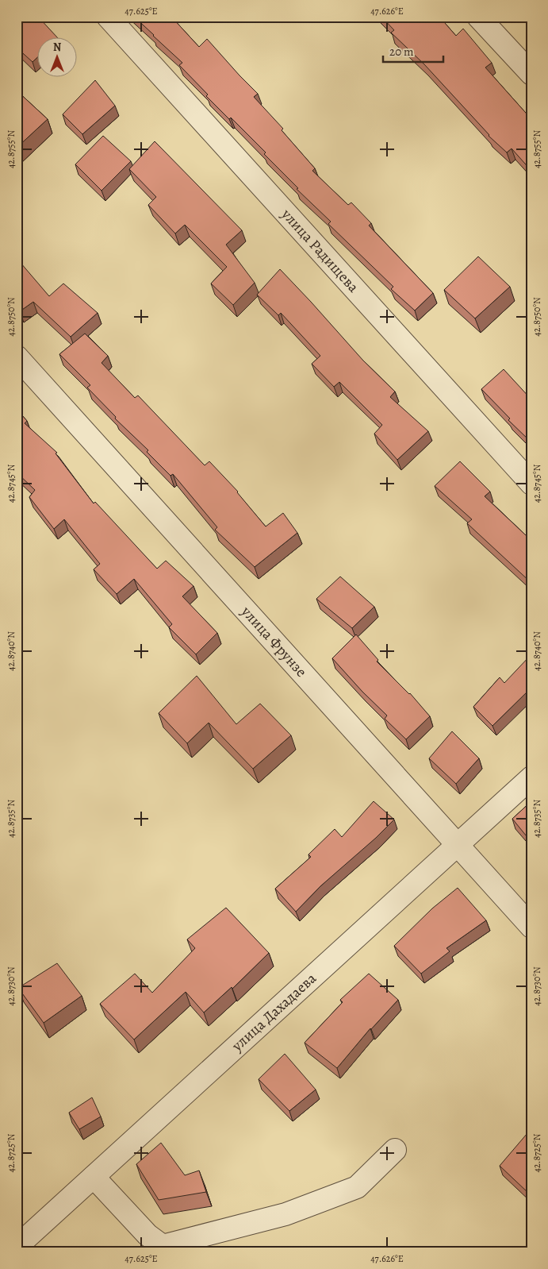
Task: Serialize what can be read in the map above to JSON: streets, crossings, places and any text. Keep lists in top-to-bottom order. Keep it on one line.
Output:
{"streets":{"street":["улица Радищева","улица Фрунзе","улица Дахадаева"]},"crossings":[["улица Фрунзе","улица Дахадаева"]],"scale_bar":"20 m","north":"top","coordinates":["47.625°E","47.626°E","42.8755°N","42.8750°N","42.8745°N","42.8740°N","42.8735°N","42.8730°N","42.8725°N"]}
